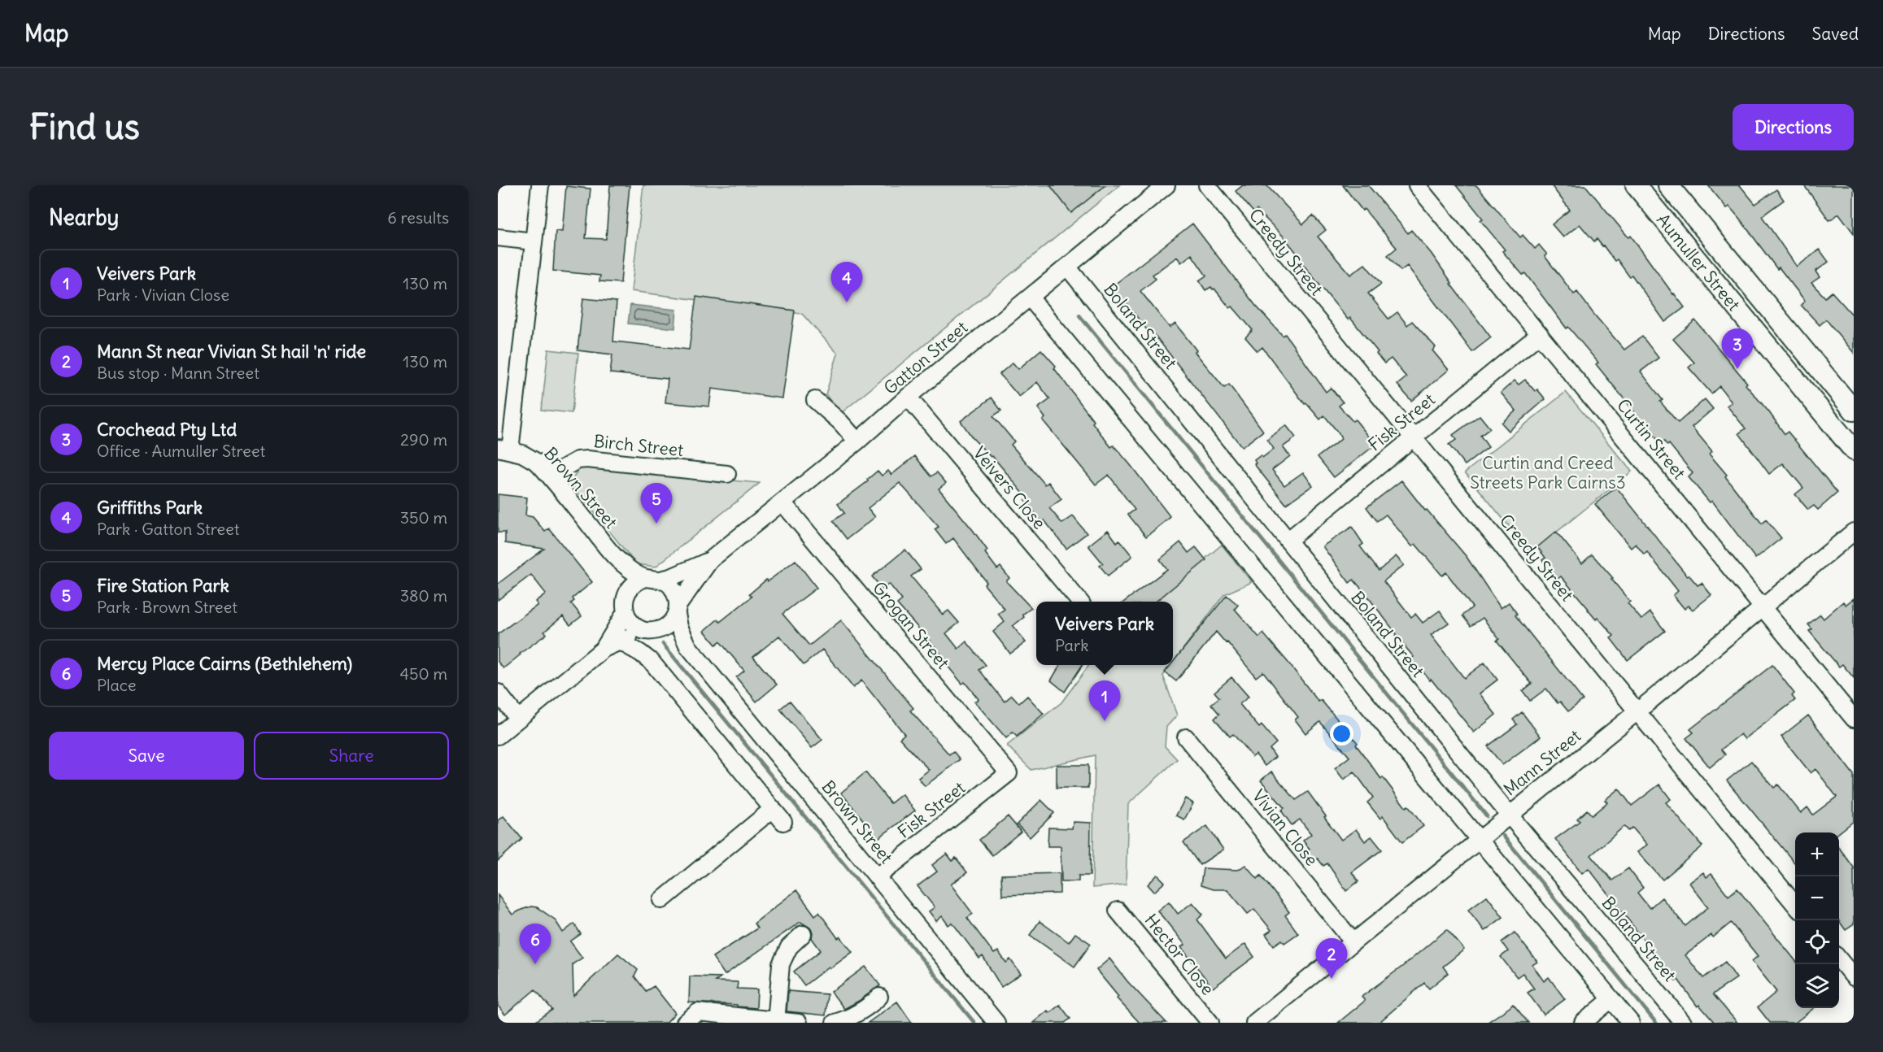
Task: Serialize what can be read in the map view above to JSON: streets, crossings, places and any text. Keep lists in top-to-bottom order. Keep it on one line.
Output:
{"streets":{"main road":["Aumuller Street"],"street":["Creedy Street","Boland Street","Gatton Street","Fisk Street","Curtin Street","Birch Street","Brown Street","Veivers Close","Grogan Street","Mann Street","Vivian Close","Hector Close"]},"crossings":[["Creedy Street","Fisk Street"],["Creedy Street","Mann Street"],["Boland Street","Gatton Street"],["Boland Street","Fisk Street"],["Boland Street","Mann Street"],["Gatton Street","Veivers Close"],["Gatton Street","Grogan Street"],["Fisk Street","Curtin Street"],["Fisk Street","Brown Street"],["Fisk Street","Grogan Street"],["Curtin Street","Mann Street"],["Birch Street","Brown Street"],["Mann Street","Vivian Close"]],"parks":["Curtin and Creed Streets Park Cairns3"],"page":{"header":"Map","nav":["Map","Directions","Saved"],"buttons":["Directions",["Save","Share"]],"title":"Find us","heading":["Nearby","6 results"],"list":[{"mark":"1","name":"Veivers Park","note":"Park · Vivian Close","value":"130 m"},{"mark":"2","name":"Mann St near Vivian St hail 'n' ride","note":"Bus stop · Mann Street","value":"130 m"},{"mark":"3","name":"Crochead Pty Ltd","note":"Office · Aumuller Street","value":"290 m"},{"mark":"4","name":"Griffiths Park","note":"Park · Gatton Street","value":"350 m"},{"mark":"5","name":"Fire Station Park","note":"Park · Brown Street","value":"380 m"},{"mark":"6","name":"Mercy Place Cairns (Bethlehem)","note":"Place","value":"450 m"}],"pins":["4","3","5","1","6","2"],"popup":["Veivers Park","Park"],"map_buttons":["+","−"]}}
